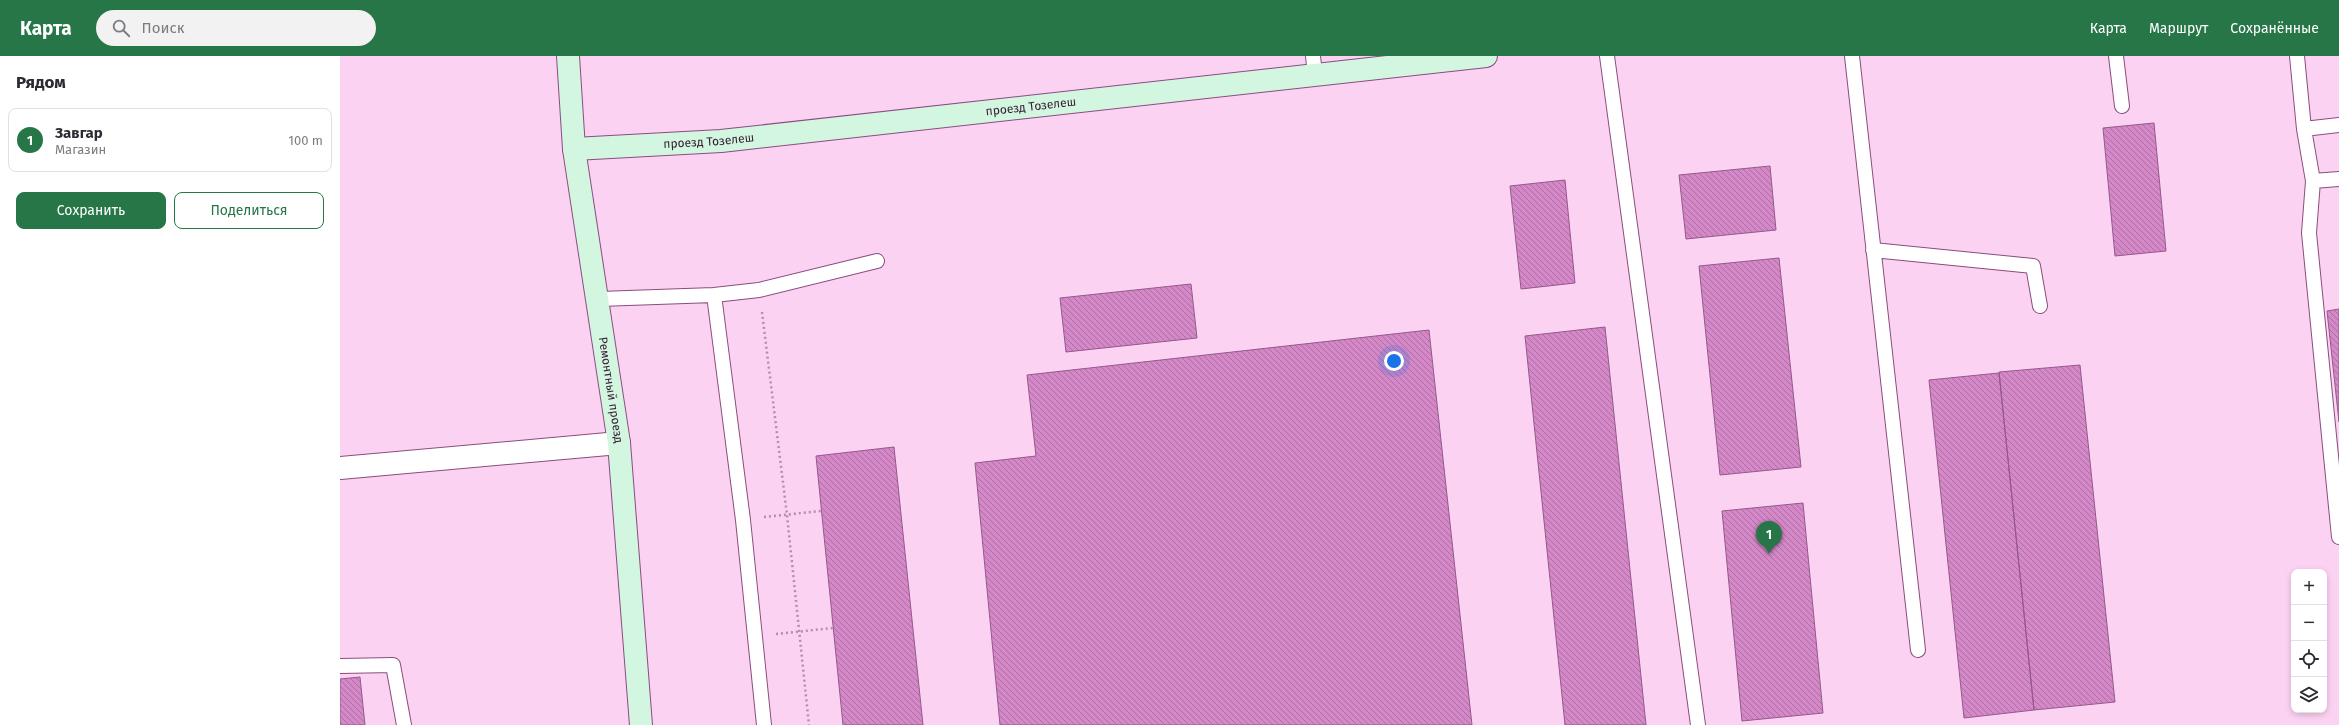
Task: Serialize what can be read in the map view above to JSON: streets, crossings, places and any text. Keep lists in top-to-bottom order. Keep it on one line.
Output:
{"streets":{"street":["проезд Тозелеш","Ремонтный проезд"]},"crossings":[["проезд Тозелеш","Ремонтный проезд"]],"page":{"header":"Карта","search":"Поиск","nav":["Карта","Маршрут","Сохранённые"],"heading":"Рядом","list":[{"mark":"1","name":"Завгар","note":"Магазин","value":"100 m"}],"buttons":["Сохранить","Поделиться"],"pins":"1","map_buttons":["+","−"]}}
